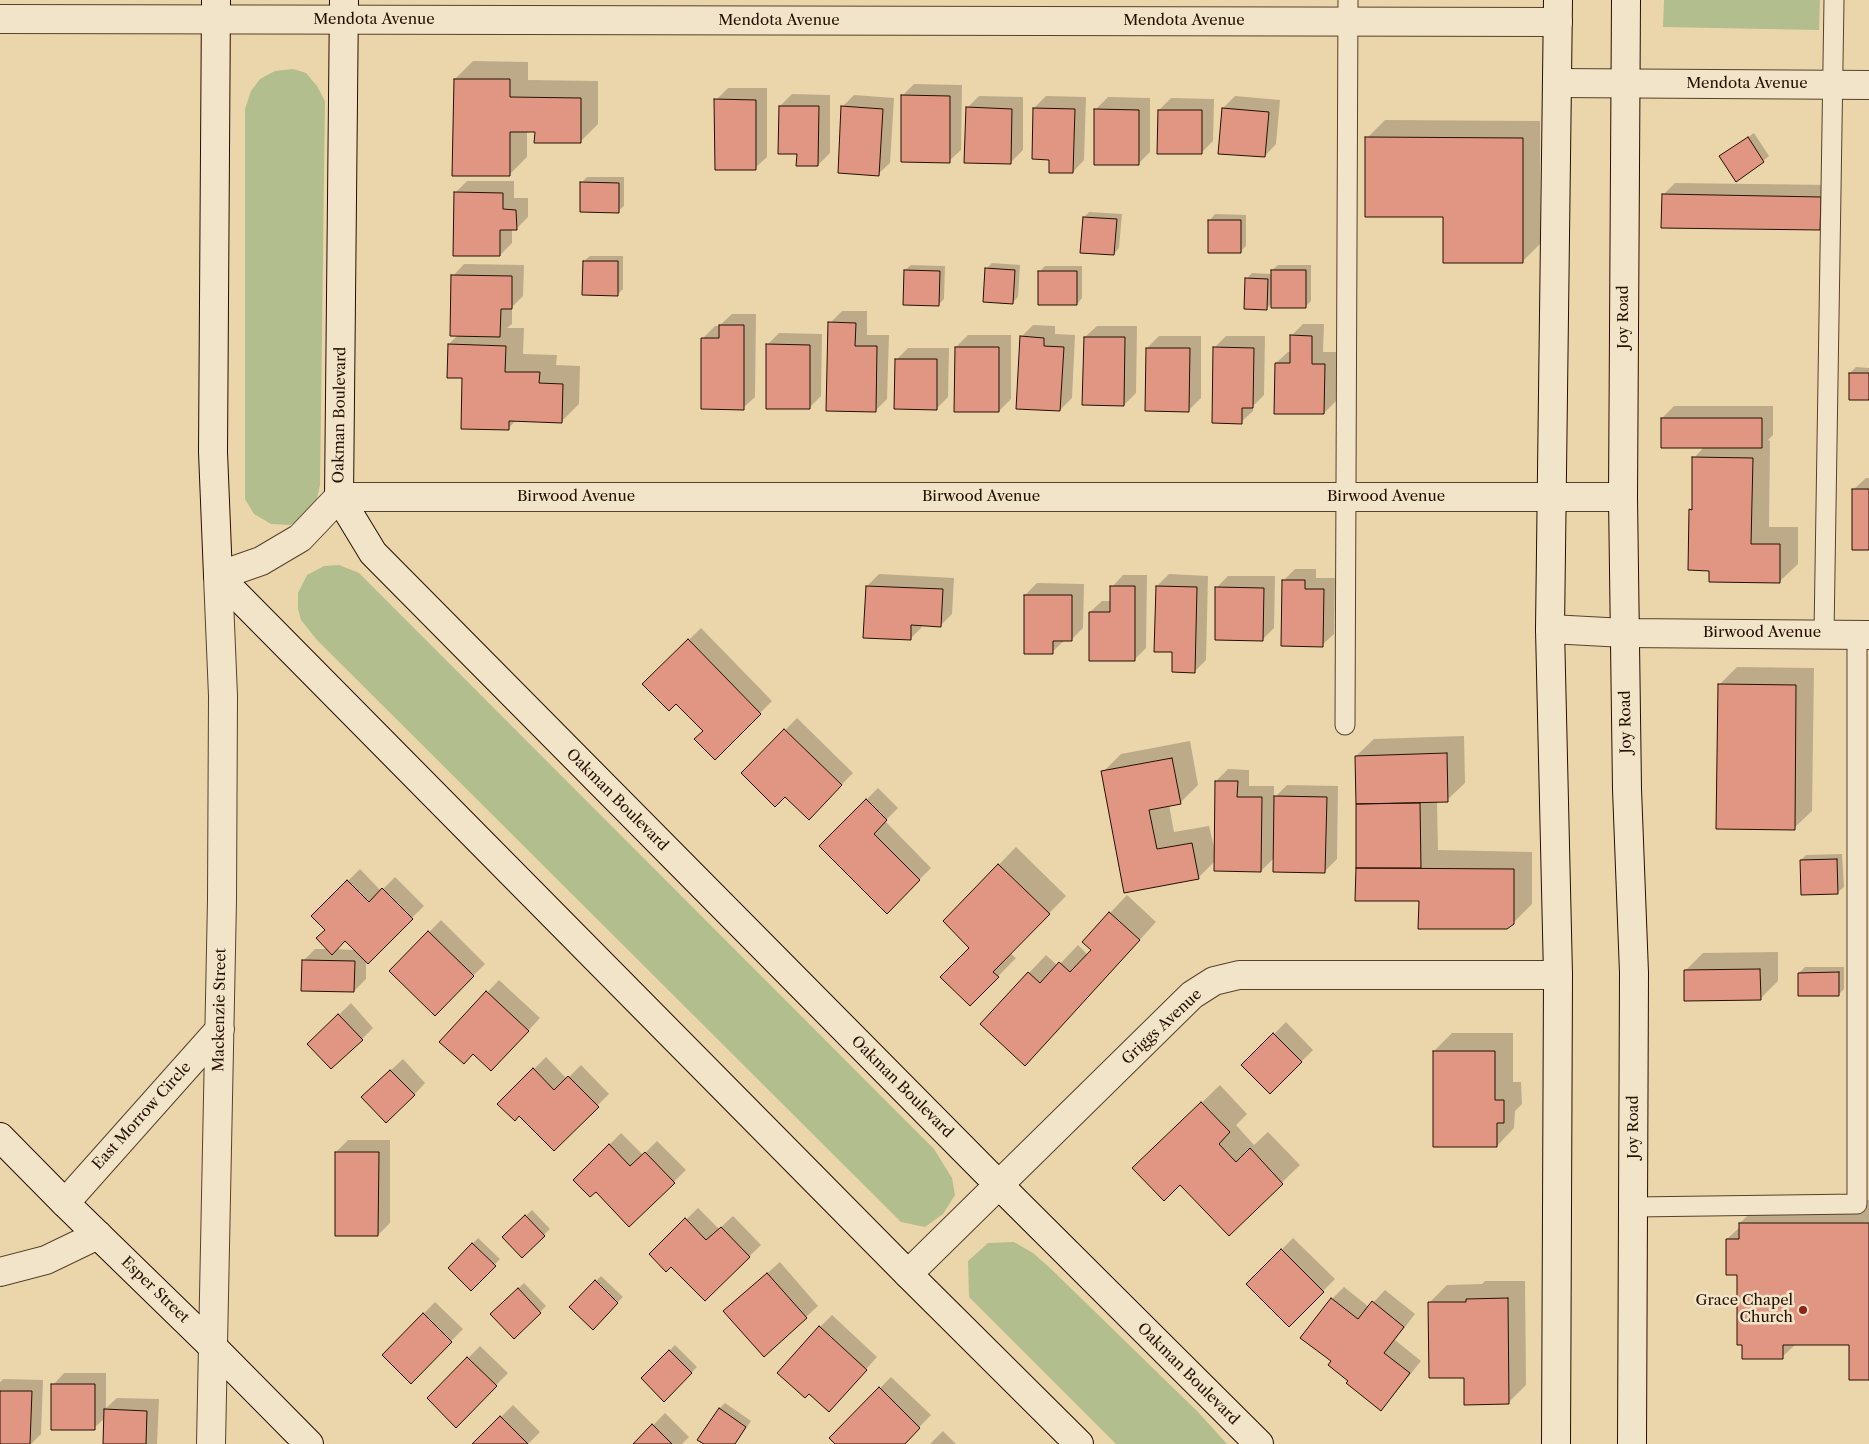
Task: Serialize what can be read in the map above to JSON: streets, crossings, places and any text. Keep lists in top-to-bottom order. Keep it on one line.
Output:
{"streets":{"street":["Mendota Avenue","Joy Road","Oakman Boulevard","Birwood Avenue","Mackenzie Street","Griggs Avenue","East Morrow Circle","Esper Street"]},"crossings":[["Mendota Avenue","Joy Road"],["Mendota Avenue","Oakman Boulevard"],["Joy Road","Birwood Avenue"],["Oakman Boulevard","Birwood Avenue"],["Oakman Boulevard","Griggs Avenue"],["Mackenzie Street","East Morrow Circle"],["Mackenzie Street","Esper Street"],["East Morrow Circle","Esper Street"]],"places":["Grace Chapel Church"]}
